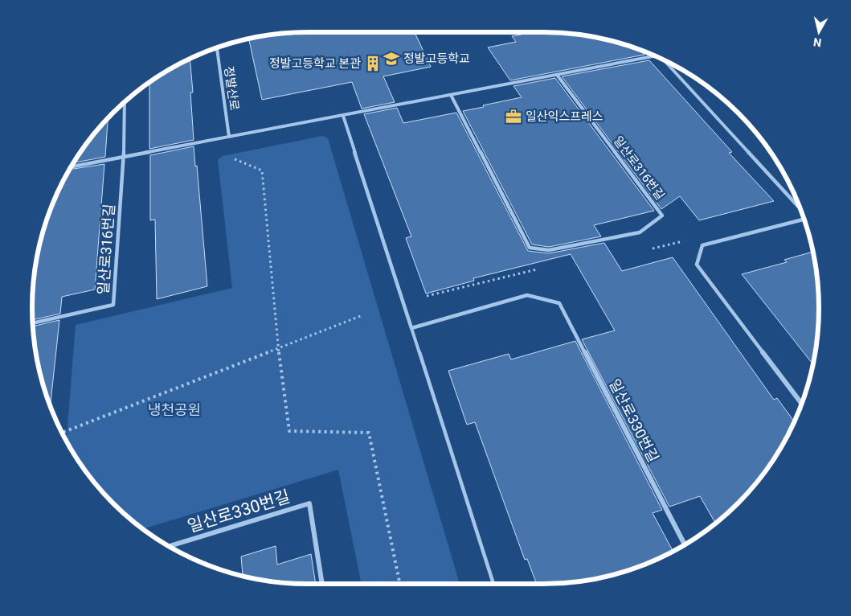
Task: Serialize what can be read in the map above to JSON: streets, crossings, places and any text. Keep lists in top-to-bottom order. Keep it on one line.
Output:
{"streets":{"street":["정발산로","일산로316번길","일산로330번길"]},"parks":["냉천공원"],"places":{"school or university":["정발고등학교"],"building":["정발고등학교 본관"],"office":["일산익스프레스"]},"north":"bottom"}
